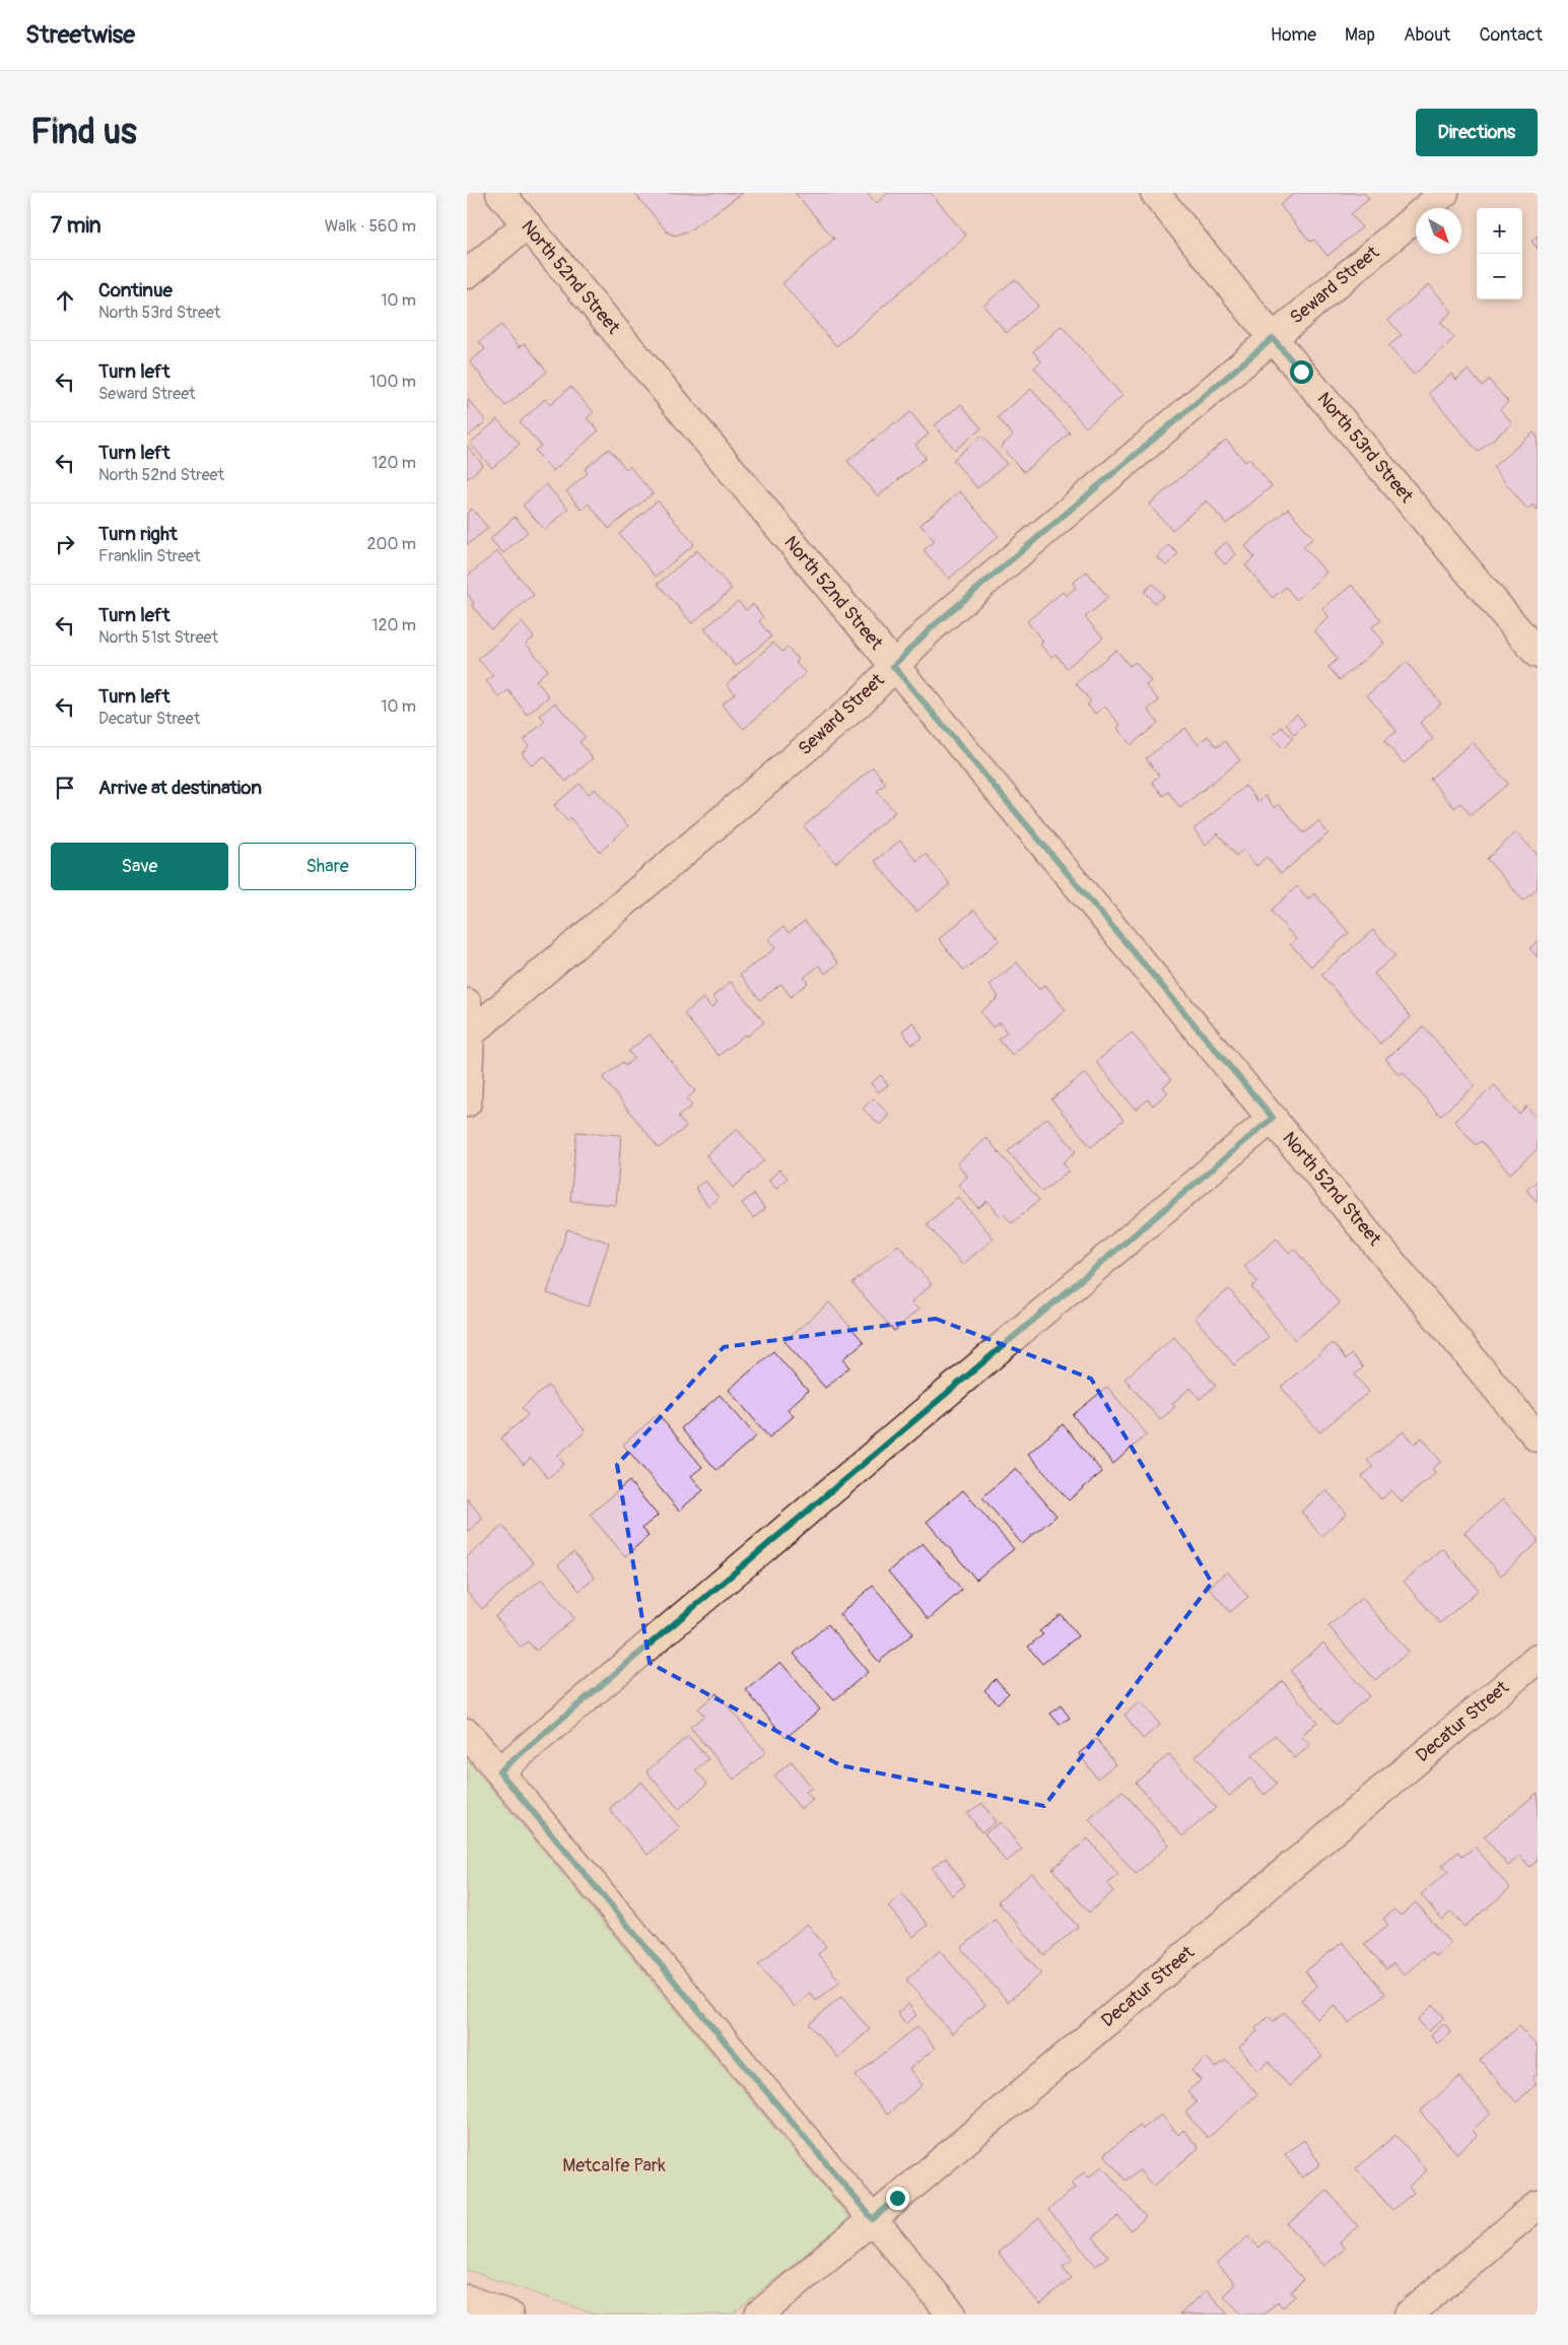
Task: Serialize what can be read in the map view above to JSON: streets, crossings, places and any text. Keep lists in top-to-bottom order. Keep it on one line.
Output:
{"streets":{"street":["North 52nd Street","Seward Street","North 53rd Street","Decatur Street"]},"crossings":[["North 52nd Street","Seward Street"],["Seward Street","North 53rd Street"]],"parks":["Metcalfe Park"],"north":"bottom right","page":{"header":"Streetwise","nav":["Home","Map","About","Contact"],"buttons":["Directions",["Save","Share"]],"title":"Find us","heading":["7 min","Walk · 560 m"],"map_buttons":["+","−"],"list":[["Continue","North 53rd Street","10 m"],["Turn left","Seward Street","100 m"],["Turn left","North 52nd Street","120 m"],["Turn right","Franklin Street","200 m"],["Turn left","North 51st Street","120 m"],["Turn left","Decatur Street","10 m"],"Arrive at destination"]}}
